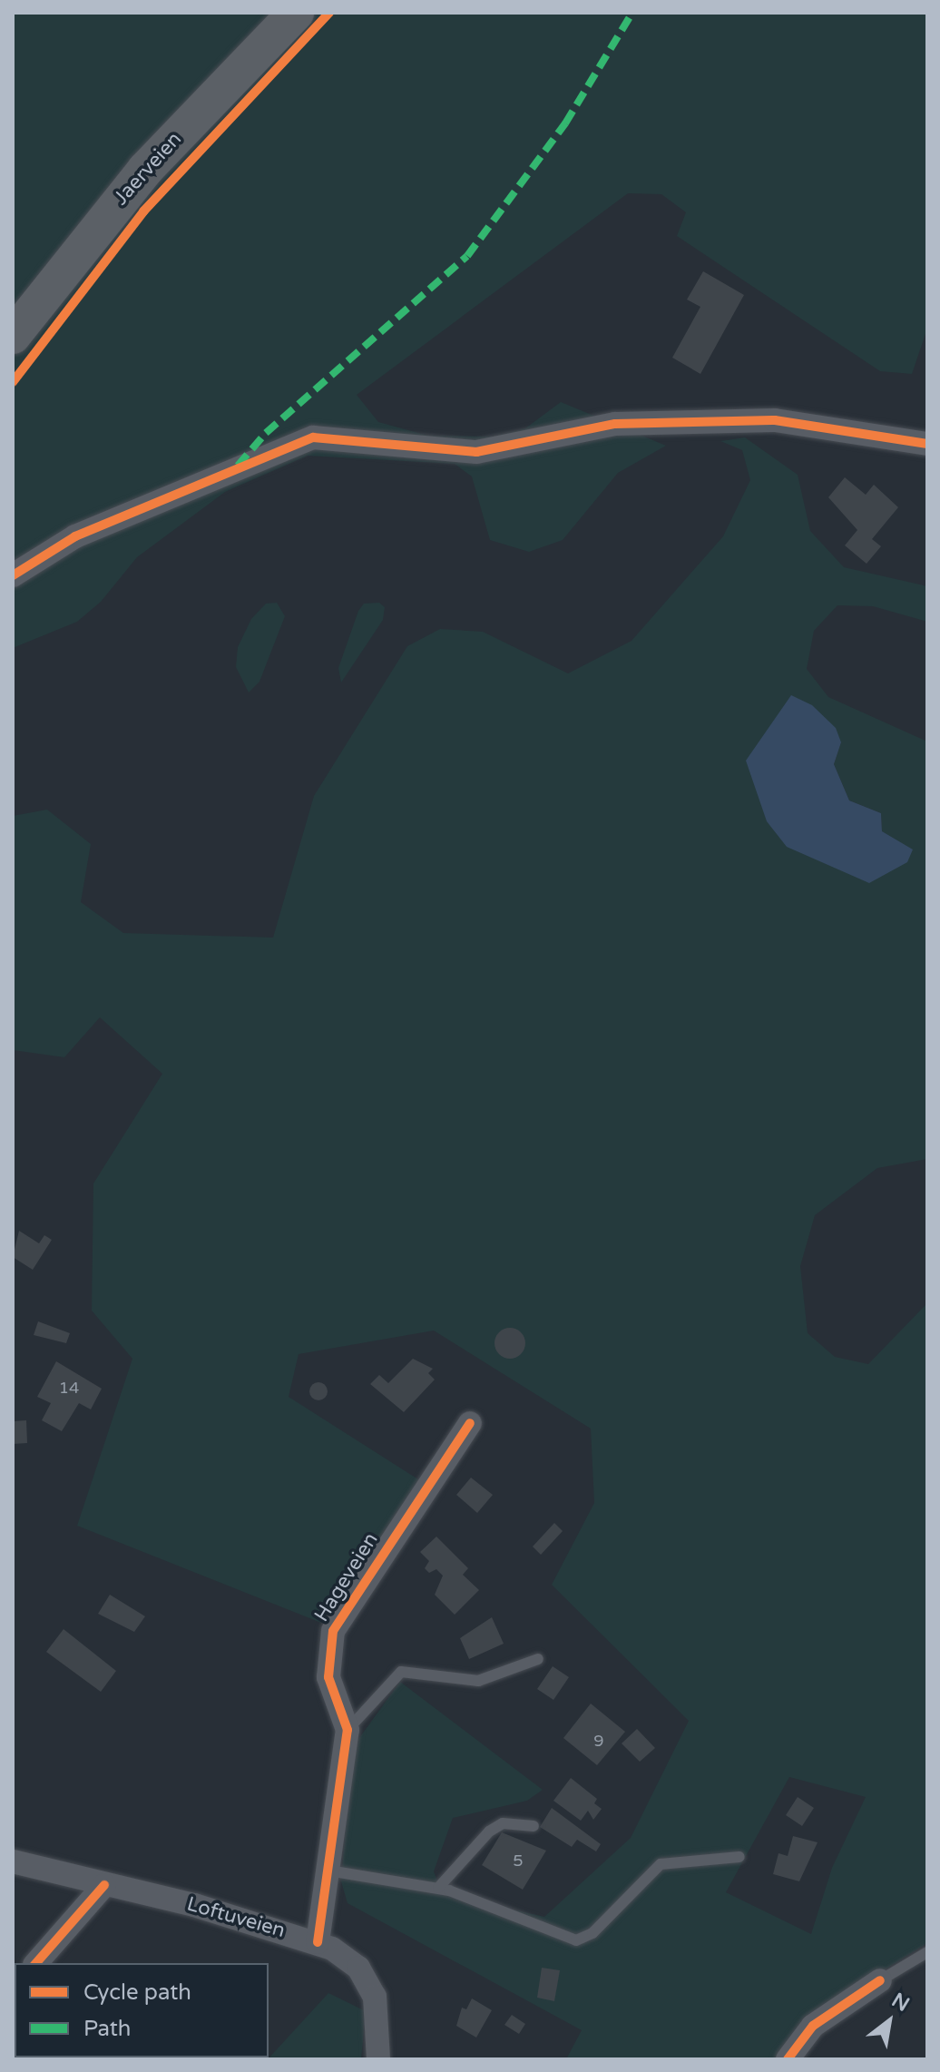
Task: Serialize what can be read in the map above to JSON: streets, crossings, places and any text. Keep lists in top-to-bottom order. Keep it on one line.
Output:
{"streets":{"main road":["Jaerveien"],"street":["Hageveien","Loftuveien"]},"crossings":[["Hageveien","Loftuveien"]],"house_numbers":["14","9","5"],"legend":["Cycle path","Path"],"north":"top right"}
